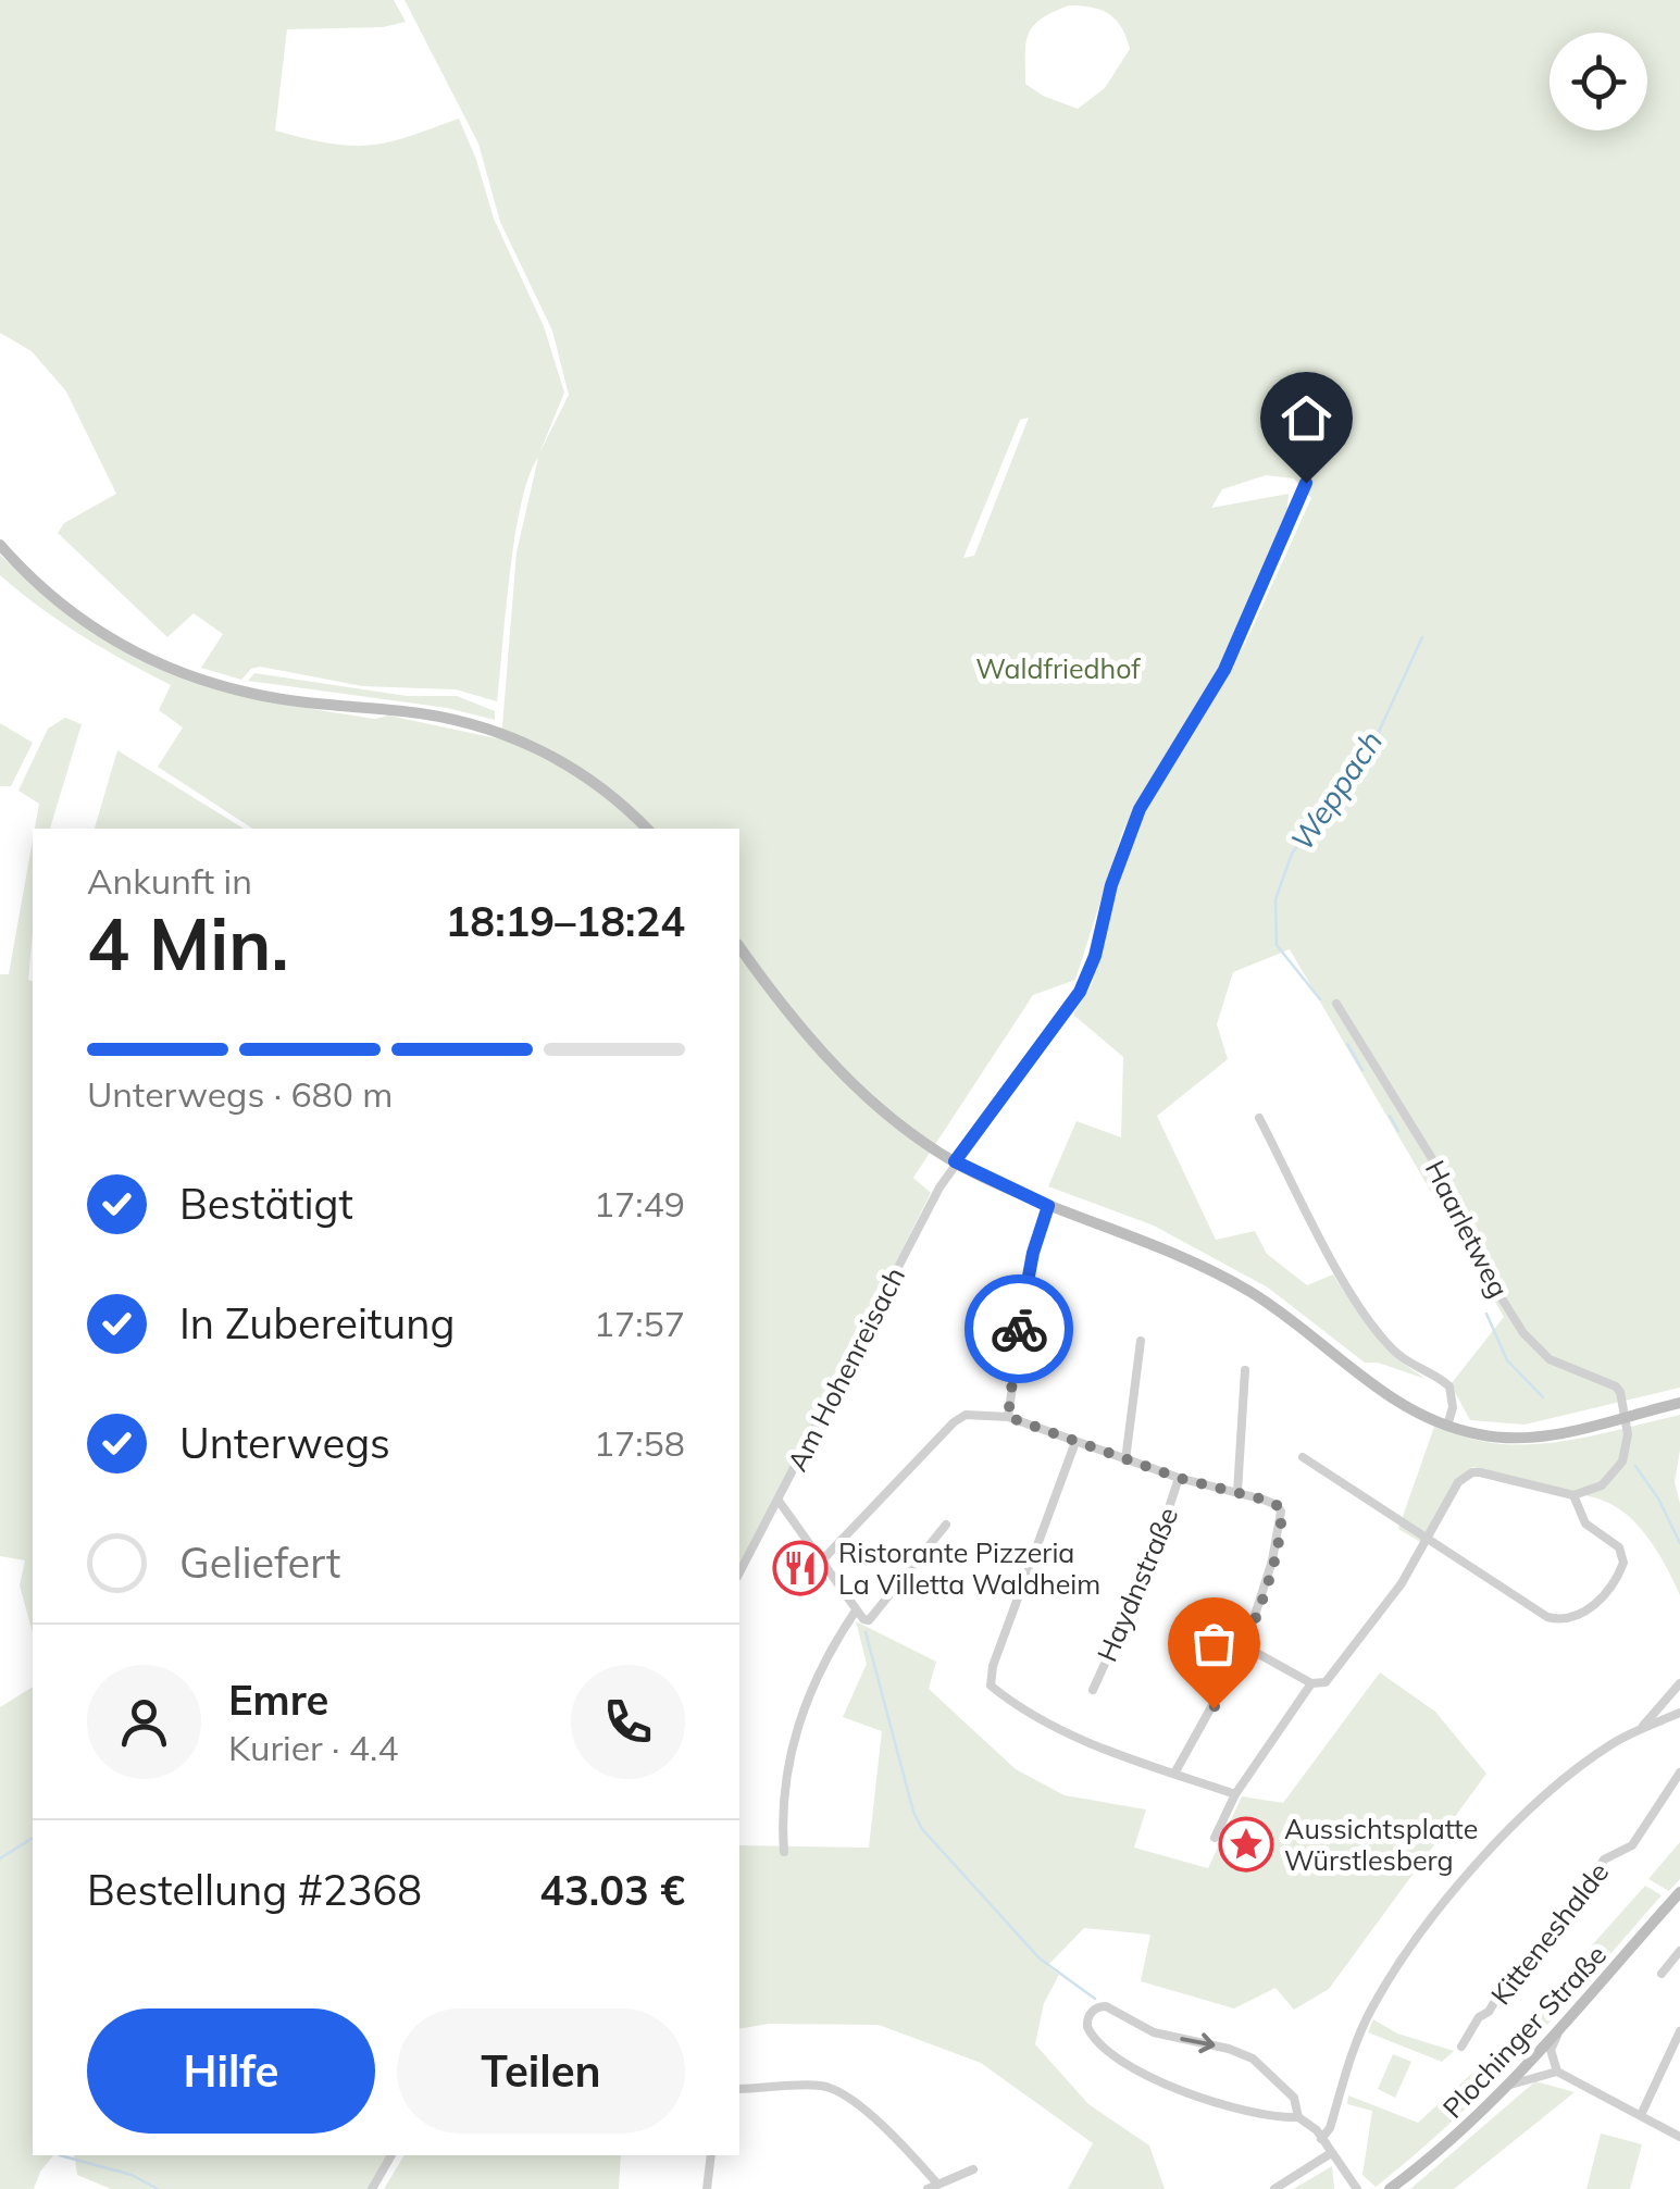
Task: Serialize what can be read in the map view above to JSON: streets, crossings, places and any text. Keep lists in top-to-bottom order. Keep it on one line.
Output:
{"streets":{"main road":["Plochinger Straße"],"street":["Haarletweg","Am Hohenreisach","Haydnstraße","Kitteneshalde"]},"water":["Weppach"],"parks":["Waldfriedhof"],"places":{"restaurant":["Ristorante Pizzeria La Villetta Waldheim"],"place":["Aussichtsplatte Würstlesberg"]},"page":{"heading":["4 Min.","Ankunft in","18:19–18:24"],"panel":["Emre","Kurier · 4.4","Bestellung #2368","43.03 €"],"bar":"Unterwegs · 680 m","list":[["Bestätigt","17:49"],["In Zubereitung","17:57"],["Unterwegs","17:58"],"Geliefert"],"buttons":["Hilfe","Teilen"]}}
